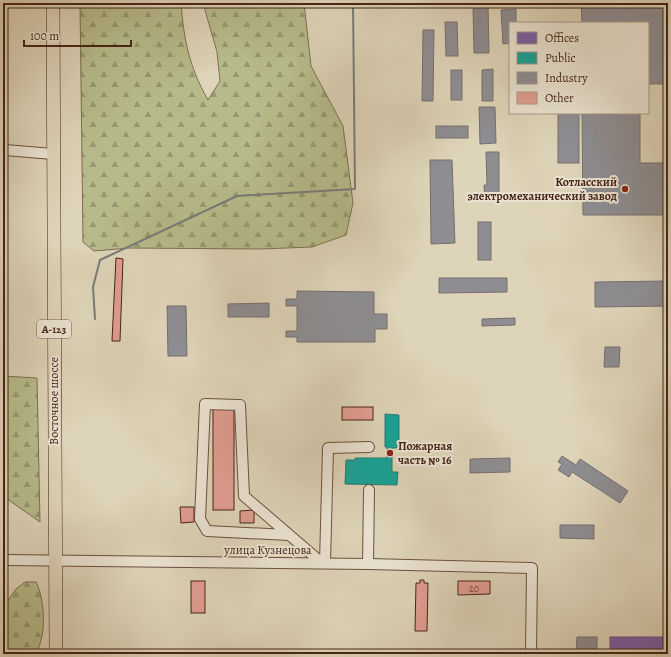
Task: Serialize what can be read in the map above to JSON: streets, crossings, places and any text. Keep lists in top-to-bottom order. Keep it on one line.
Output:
{"streets":{"main road":["А-123","Восточное шоссе"],"street":["улица Кузнецова"]},"crossings":[["Восточное шоссе","улица Кузнецова"]],"places":["Котласский электромеханический завод","Пожарная часть № 16"],"house_numbers":["20"],"legend":["Offices","Public","Industry","Other"],"scale_bar":"100 m"}
